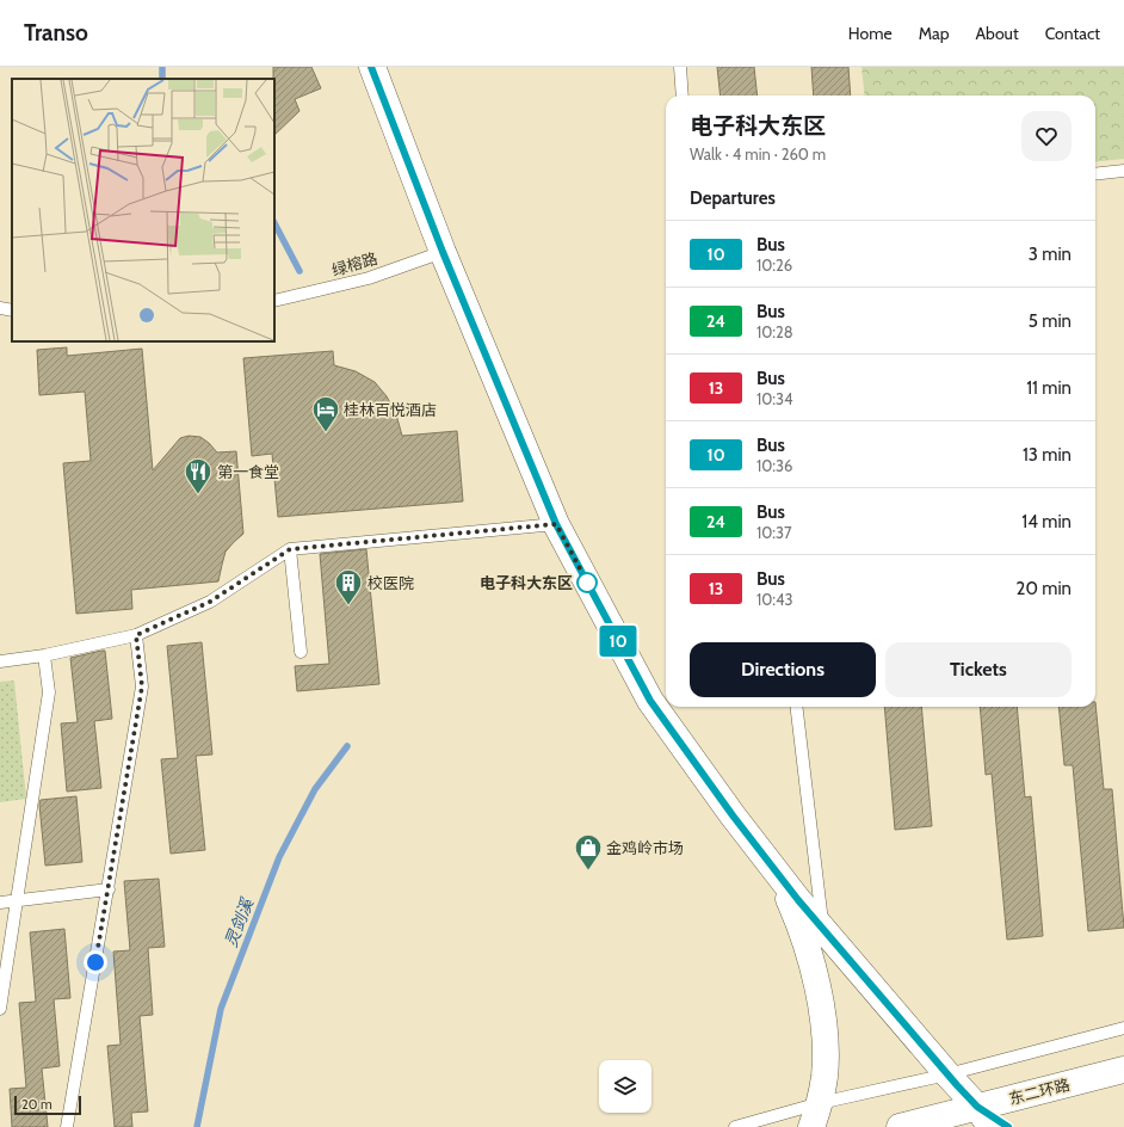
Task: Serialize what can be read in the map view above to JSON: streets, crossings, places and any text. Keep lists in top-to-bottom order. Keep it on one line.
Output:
{"streets":{"main road":["东二环路"],"lane":["绿榕路"]},"water":["灵剑溪"],"places":{"hotel":["桂林百悦酒店"],"restaurant":["第一食堂"],"other":["电子科大东区"],"building":["校医院"],"shop":["金鸡岭市场"]},"lines":["bus line 10"],"scale_bar":"20 m","page":{"header":"Transo","nav":["Home","Map","About","Contact"],"on_map":"10","heading":[["电子科大东区","Walk · 4 min · 260 m"],"Departures"],"list":[{"mark":"10","name":"Bus","note":"10:26","value":"3 min"},{"mark":"24","name":"Bus","note":"10:28","value":"5 min"},{"mark":"13","name":"Bus","note":"10:34","value":"11 min"},{"mark":"10","name":"Bus","note":"10:36","value":"13 min"},{"mark":"24","name":"Bus","note":"10:37","value":"14 min"},{"mark":"13","name":"Bus","note":"10:43","value":"20 min"}],"buttons":["Directions","Tickets"],"scale":"20 m"}}
